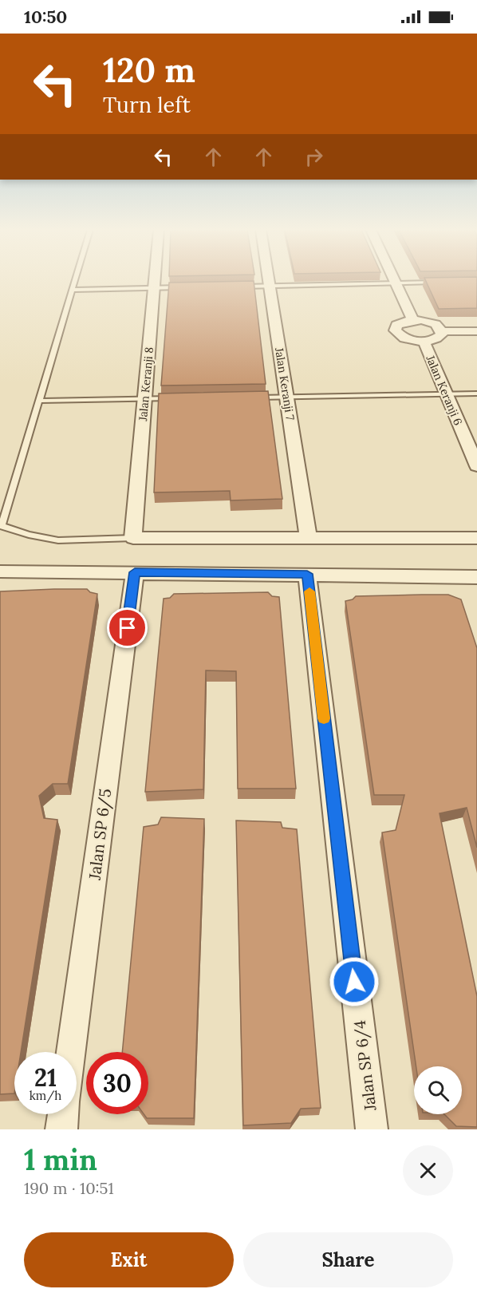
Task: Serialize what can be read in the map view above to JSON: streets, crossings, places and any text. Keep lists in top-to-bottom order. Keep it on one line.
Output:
{"streets":{"street":["Jalan Keranji 8","Jalan Keranji 7","Jalan Keranji 6","Jalan SP 6/5","Jalan SP 6/4"]},"page":{"status":"10:50","turn":["120 m","Turn left"],"speed":"21 km/h","limit":"30","heading":["1 min","190 m · 10:51"],"buttons":["Exit","Share"]}}
